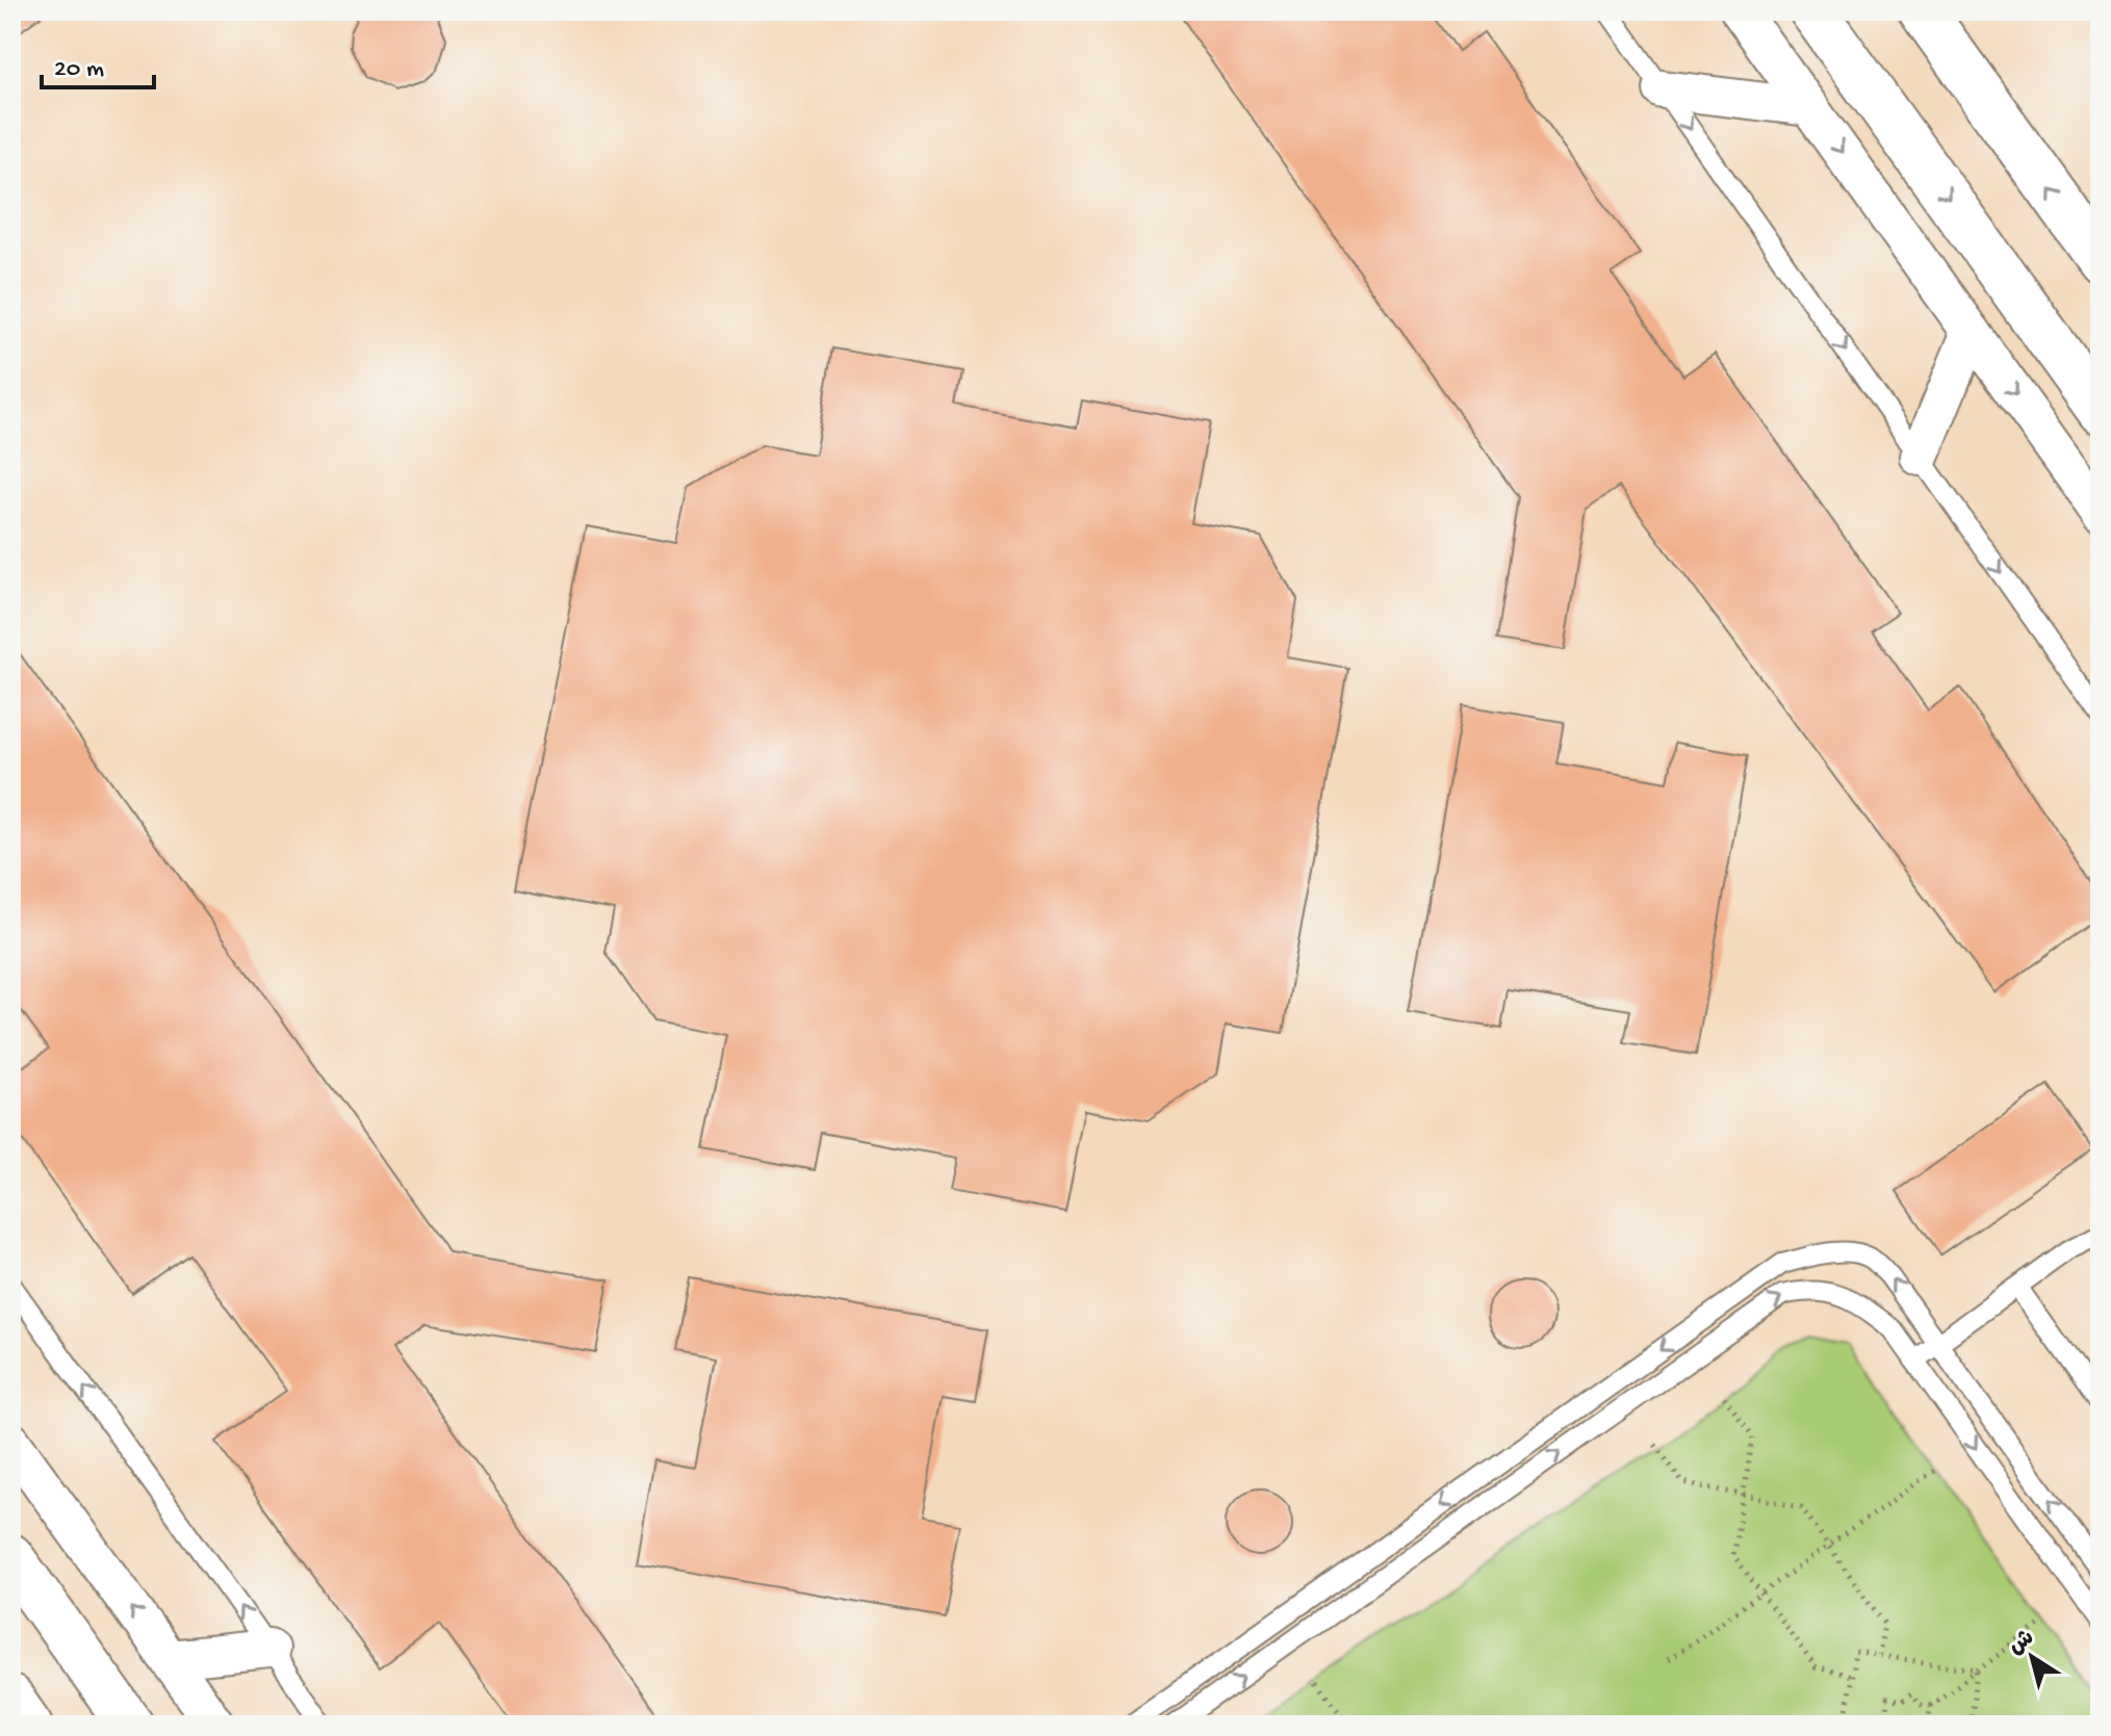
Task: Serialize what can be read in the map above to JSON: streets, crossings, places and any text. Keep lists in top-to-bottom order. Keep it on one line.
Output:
{"scale_bar":"20 m","north":"top left"}
